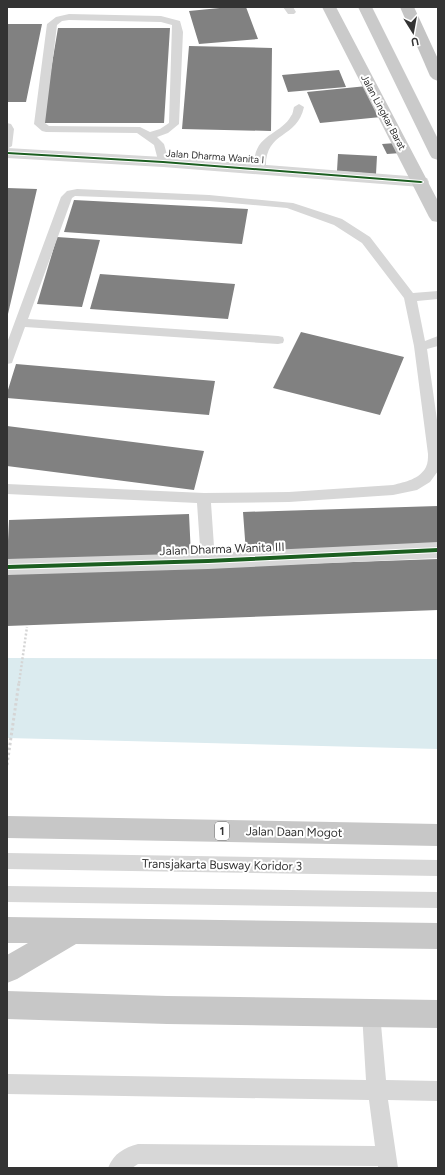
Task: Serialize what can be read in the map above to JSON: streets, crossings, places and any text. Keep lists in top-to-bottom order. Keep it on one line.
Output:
{"streets":{"highway":["1","Jalan Daan Mogot"],"main road":["Jalan Lingkar Barat"],"street":["Jalan Dharma Wanita I","Jalan Dharma Wanita III"],"lane":["Transjakarta Busway Koridor 3"]},"crossings":[["Jalan Lingkar Barat","Jalan Dharma Wanita I"]],"north":"bottom"}
